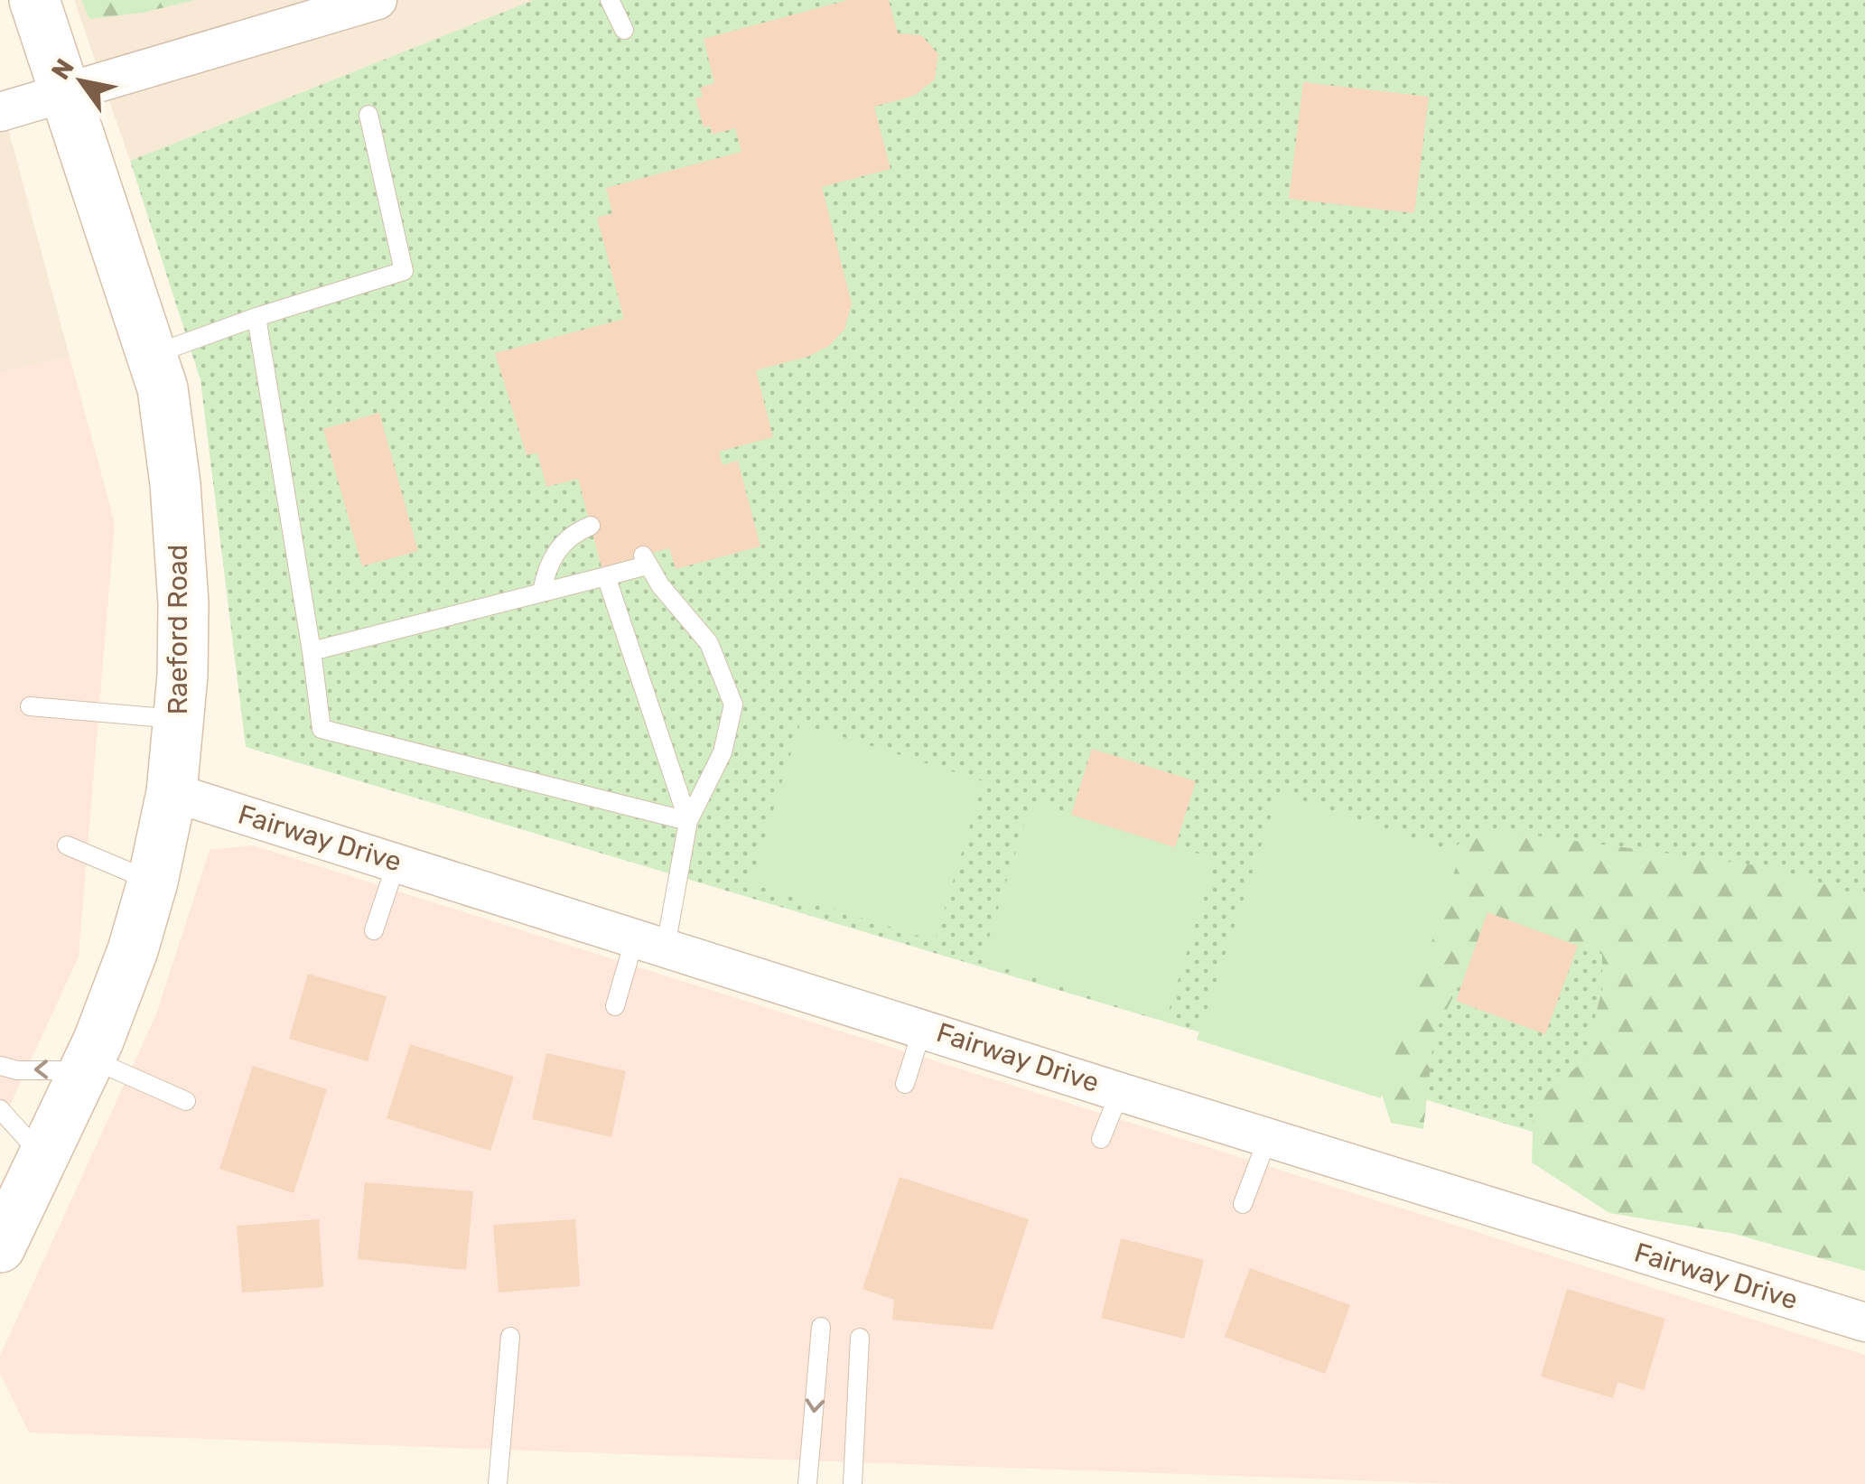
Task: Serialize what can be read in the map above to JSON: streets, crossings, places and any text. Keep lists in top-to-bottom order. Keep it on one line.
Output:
{"streets":{"main road":["Raeford Road"],"street":["Fairway Drive"]},"crossings":[["Raeford Road","Fairway Drive"]],"north":"top left"}
